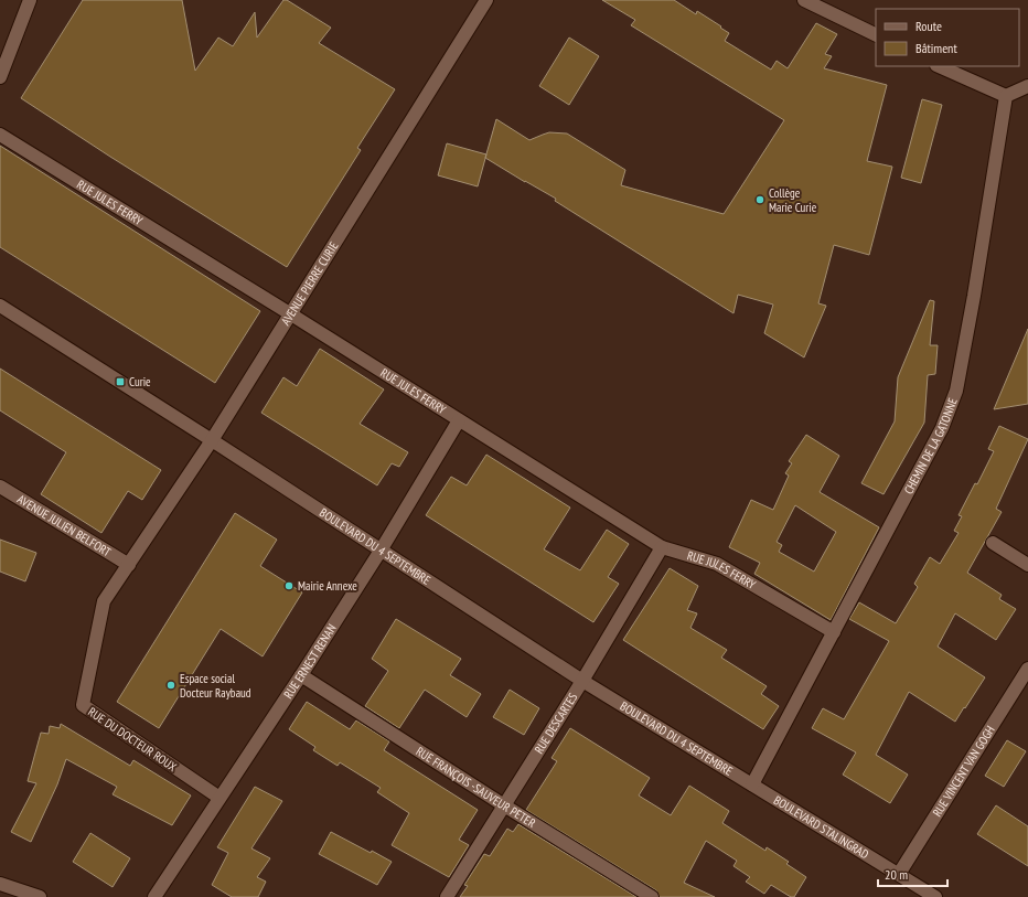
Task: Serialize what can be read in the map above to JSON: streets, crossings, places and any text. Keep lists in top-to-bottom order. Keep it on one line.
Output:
{"streets":{"street":["RUE JULES FERRY","AVENUE PIERRE CURIE","CHEMIN DE LA GATONNE","AVENUE JULIEN BELFORT","BOULEVARD DU 4 SEPTEMBRE","RUE ERNEST RENAN","RUE DESCARTES","RUE DU DOCTEUR ROUX","RUE VINCENT VAN GOGH","RUE FRANÇOIS -SAUVEUR PETER","BOULEVARD STALINGRAD"]},"crossings":[["RUE JULES FERRY","AVENUE PIERRE CURIE"],["RUE JULES FERRY","CHEMIN DE LA GATONNE"],["RUE JULES FERRY","RUE ERNEST RENAN"],["RUE JULES FERRY","RUE DESCARTES"],["AVENUE PIERRE CURIE","AVENUE JULIEN BELFORT"],["AVENUE PIERRE CURIE","BOULEVARD DU 4 SEPTEMBRE"],["AVENUE PIERRE CURIE","RUE DU DOCTEUR ROUX"],["CHEMIN DE LA GATONNE","BOULEVARD DU 4 SEPTEMBRE"],["CHEMIN DE LA GATONNE","BOULEVARD STALINGRAD"],["AVENUE JULIEN BELFORT","RUE DU DOCTEUR ROUX"],["BOULEVARD DU 4 SEPTEMBRE","RUE ERNEST RENAN"],["BOULEVARD DU 4 SEPTEMBRE","RUE DESCARTES"],["BOULEVARD DU 4 SEPTEMBRE","BOULEVARD STALINGRAD"],["RUE ERNEST RENAN","RUE DU DOCTEUR ROUX"],["RUE ERNEST RENAN","RUE FRANÇOIS -SAUVEUR PETER"],["RUE DESCARTES","RUE FRANÇOIS -SAUVEUR PETER"],["RUE VINCENT VAN GOGH","BOULEVARD STALINGRAD"]],"places":{"other":["Collège Marie Curie","Mairie Annexe","Espace social Docteur Raybaud"],"transit":["Curie"]},"legend":["Route","Bâtiment"],"scale_bar":"20 m"}
